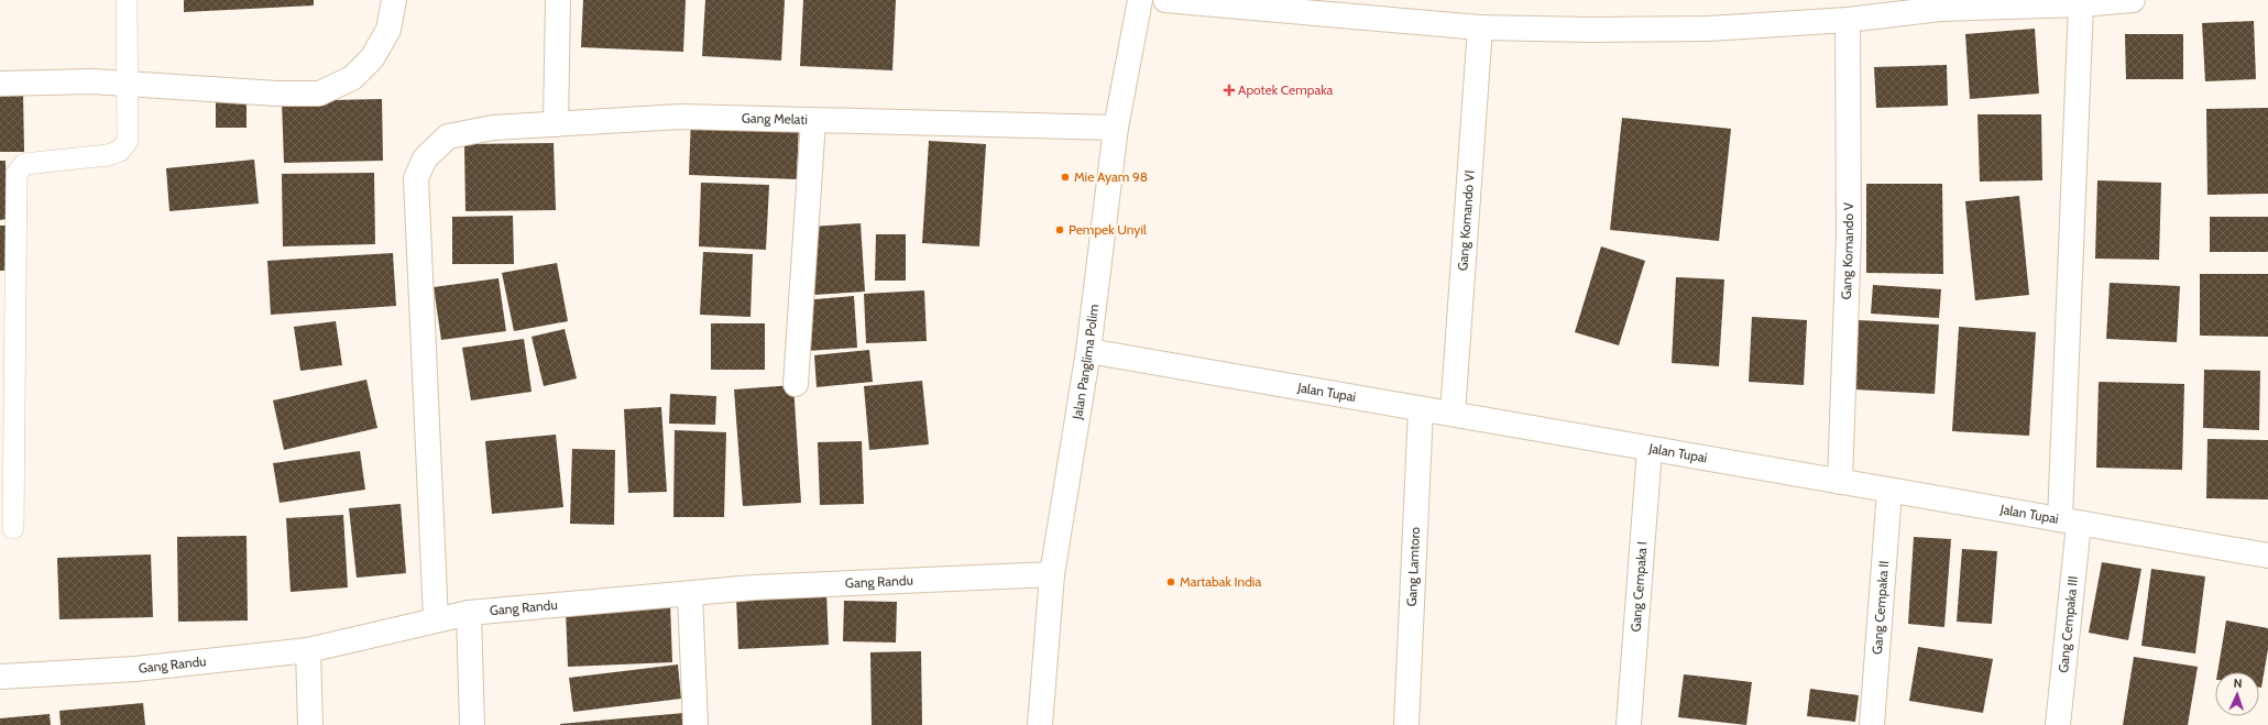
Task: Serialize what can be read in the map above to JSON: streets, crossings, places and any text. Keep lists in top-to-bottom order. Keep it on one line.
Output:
{"streets":{"street":["Gang Melati","Gang Komando VI","Gang Komando V","Jalan Panglima Polim","Jalan Tupai","Gang Lamtoro","Gang Randu","Gang Cempaka I","Gang Cempaka II","Gang Cempaka III"]},"crossings":[["Gang Melati","Jalan Panglima Polim"],["Gang Melati","Gang Randu"],["Gang Komando VI","Jalan Tupai"],["Gang Komando V","Jalan Tupai"],["Jalan Panglima Polim","Jalan Tupai"],["Jalan Panglima Polim","Gang Randu"],["Jalan Tupai","Gang Lamtoro"],["Jalan Tupai","Gang Cempaka I"],["Jalan Tupai","Gang Cempaka II"],["Jalan Tupai","Gang Cempaka III"]],"places":{"health":["Apotek Cempaka"],"other":["Mie Ayam 98","Pempek Unyil","Martabak India"]},"north":"top"}
